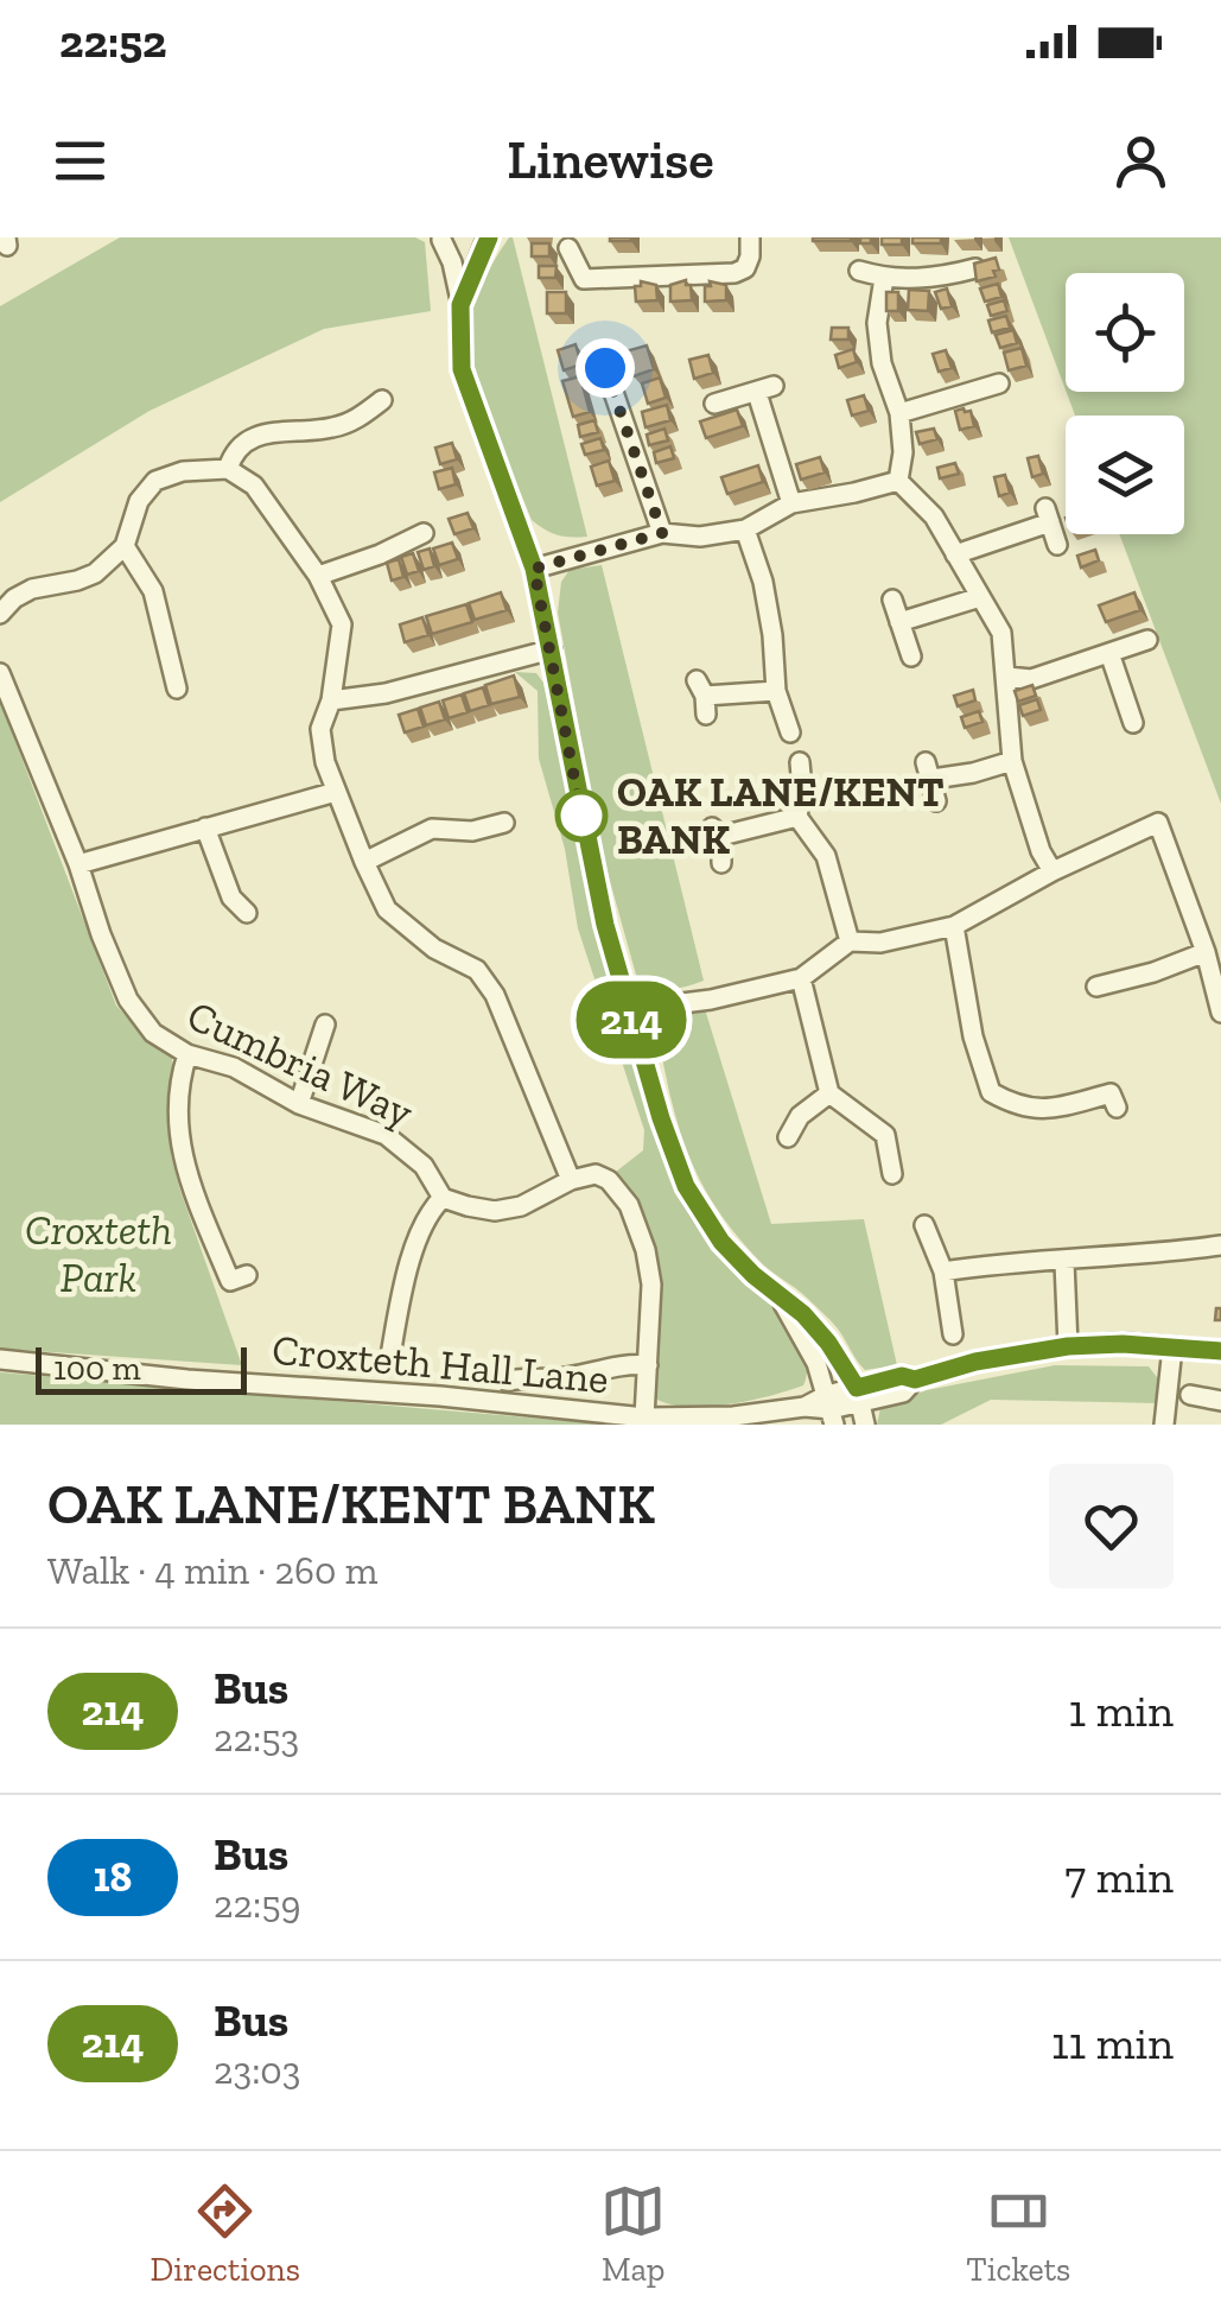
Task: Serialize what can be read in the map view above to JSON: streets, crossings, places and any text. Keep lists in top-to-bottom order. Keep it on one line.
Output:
{"streets":{"street":["Cumbria Way","Croxteth Hall Lane"]},"parks":["Croxteth Park"],"places":["OAK LANE/KENT BANK"],"lines":["bus line 214"],"scale_bar":"100 m","page":{"status":"22:52","header":"Linewise","on_map":"214","scale":"100 m","heading":["OAK LANE/KENT BANK","Walk · 4 min · 260 m"],"list":[{"mark":"214","name":"Bus","note":"22:53","value":"1 min"},{"mark":"18","name":"Bus","note":"22:59","value":"7 min"},{"mark":"214","name":"Bus","note":"23:03","value":"11 min"}],"tabs":["Directions","Map","Tickets"]}}
